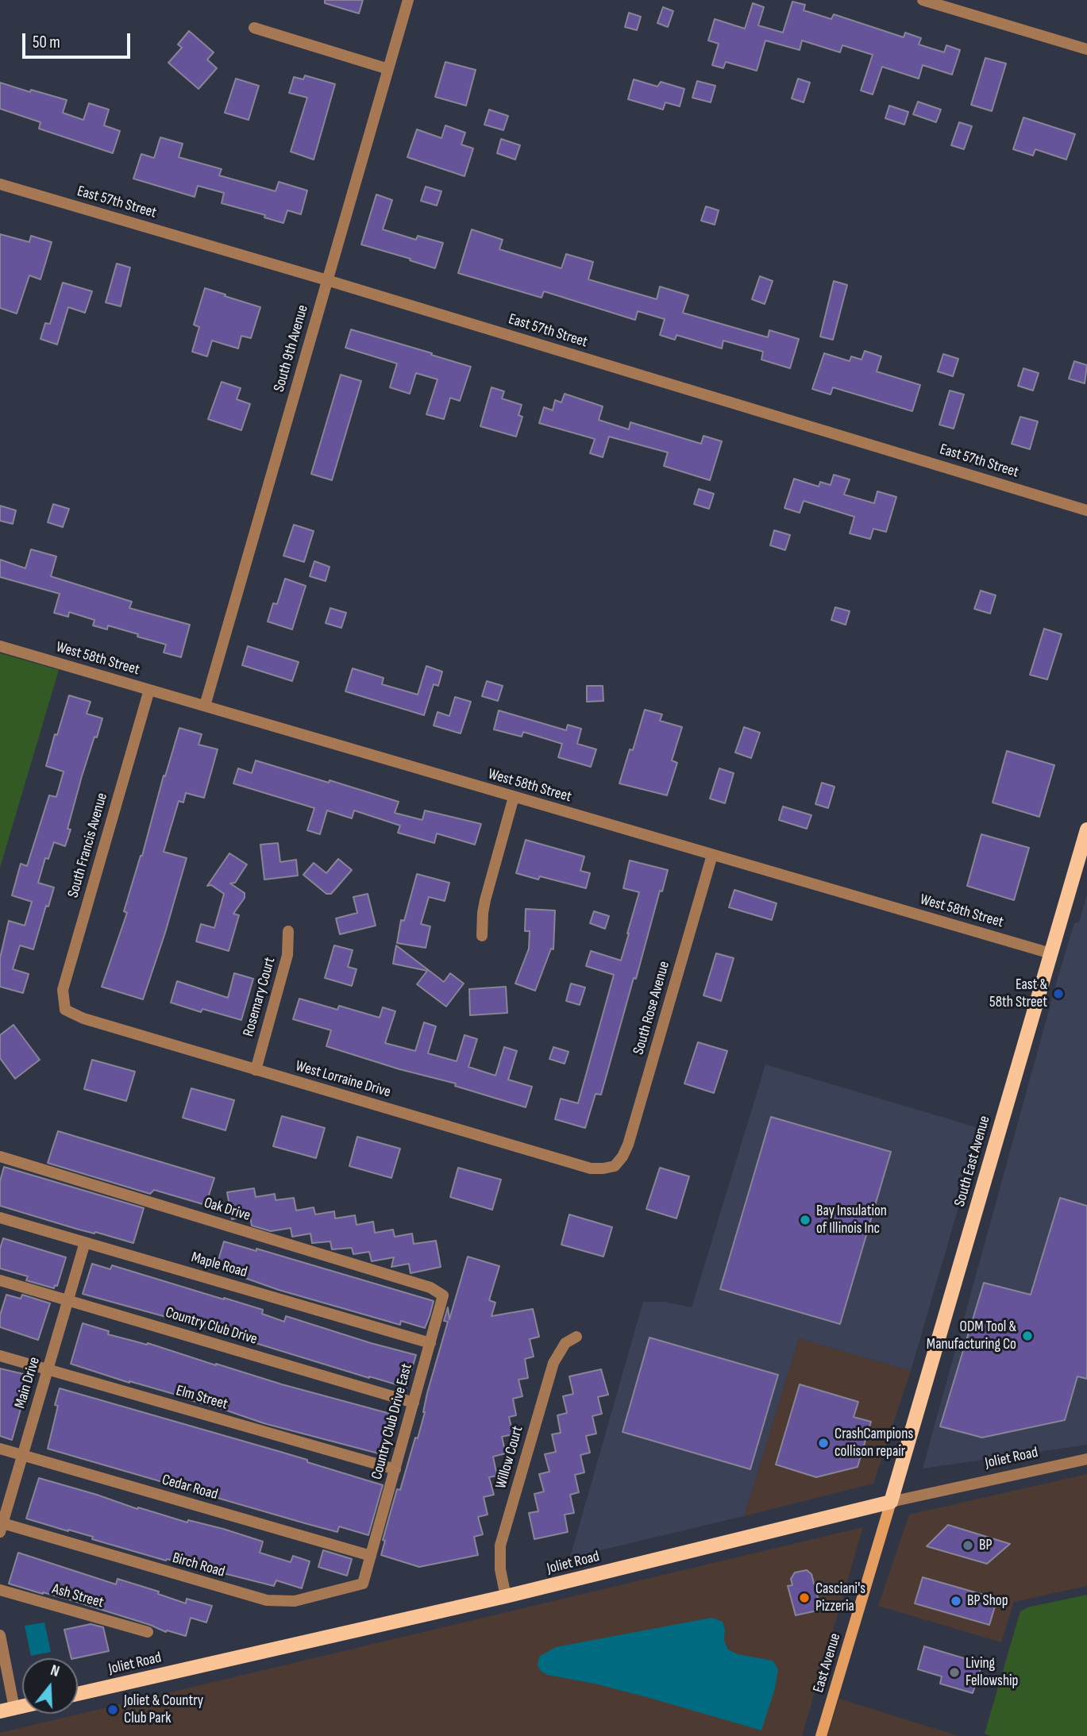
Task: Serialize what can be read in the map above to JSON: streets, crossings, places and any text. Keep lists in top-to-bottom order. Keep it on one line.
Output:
{"streets":{"main road":["South East Avenue","Joliet Road"],"street":["East 57th Street","South 9th Avenue","West 58th Street","South Francis Avenue","Rosemary Court","South Rose Avenue","West Lorraine Drive","Oak Drive","Maple Road","Country Club Drive","Main Drive","Elm Street","Country Club Drive East","Willow Court","Cedar Road","Birch Road","Ash Street","East Avenue"]},"crossings":[["East 57th Street","South 9th Avenue"],["South 9th Avenue","West 58th Street"],["West 58th Street","South Francis Avenue"],["West 58th Street","South Rose Avenue"],["West 58th Street","South East Avenue"],["South Francis Avenue","West Lorraine Drive"],["Rosemary Court","West Lorraine Drive"],["South Rose Avenue","West Lorraine Drive"],["South East Avenue","Joliet Road"],["South East Avenue","East Avenue"],["Oak Drive","Country Club Drive East"],["Maple Road","Main Drive"],["Maple Road","Country Club Drive East"],["Country Club Drive","Main Drive"],["Country Club Drive","Country Club Drive East"],["Main Drive","Elm Street"],["Main Drive","Cedar Road"],["Main Drive","Birch Road"],["Elm Street","Country Club Drive East"],["Country Club Drive East","Cedar Road"],["Country Club Drive East","Birch Road"],["Willow Court","Joliet Road"],["Joliet Road","East Avenue"],["Cedar Road","Birch Road"]],"places":["East & 58th Street","Bay Insulation of Illinois Inc","ODM Tool & Manufacturing Co","CrashCampions collison repair","BP","Casciani's Pizzeria","BP Shop","Living Fellowship","Joliet & Country Club Park"],"scale_bar":"50 m","north":"top"}
